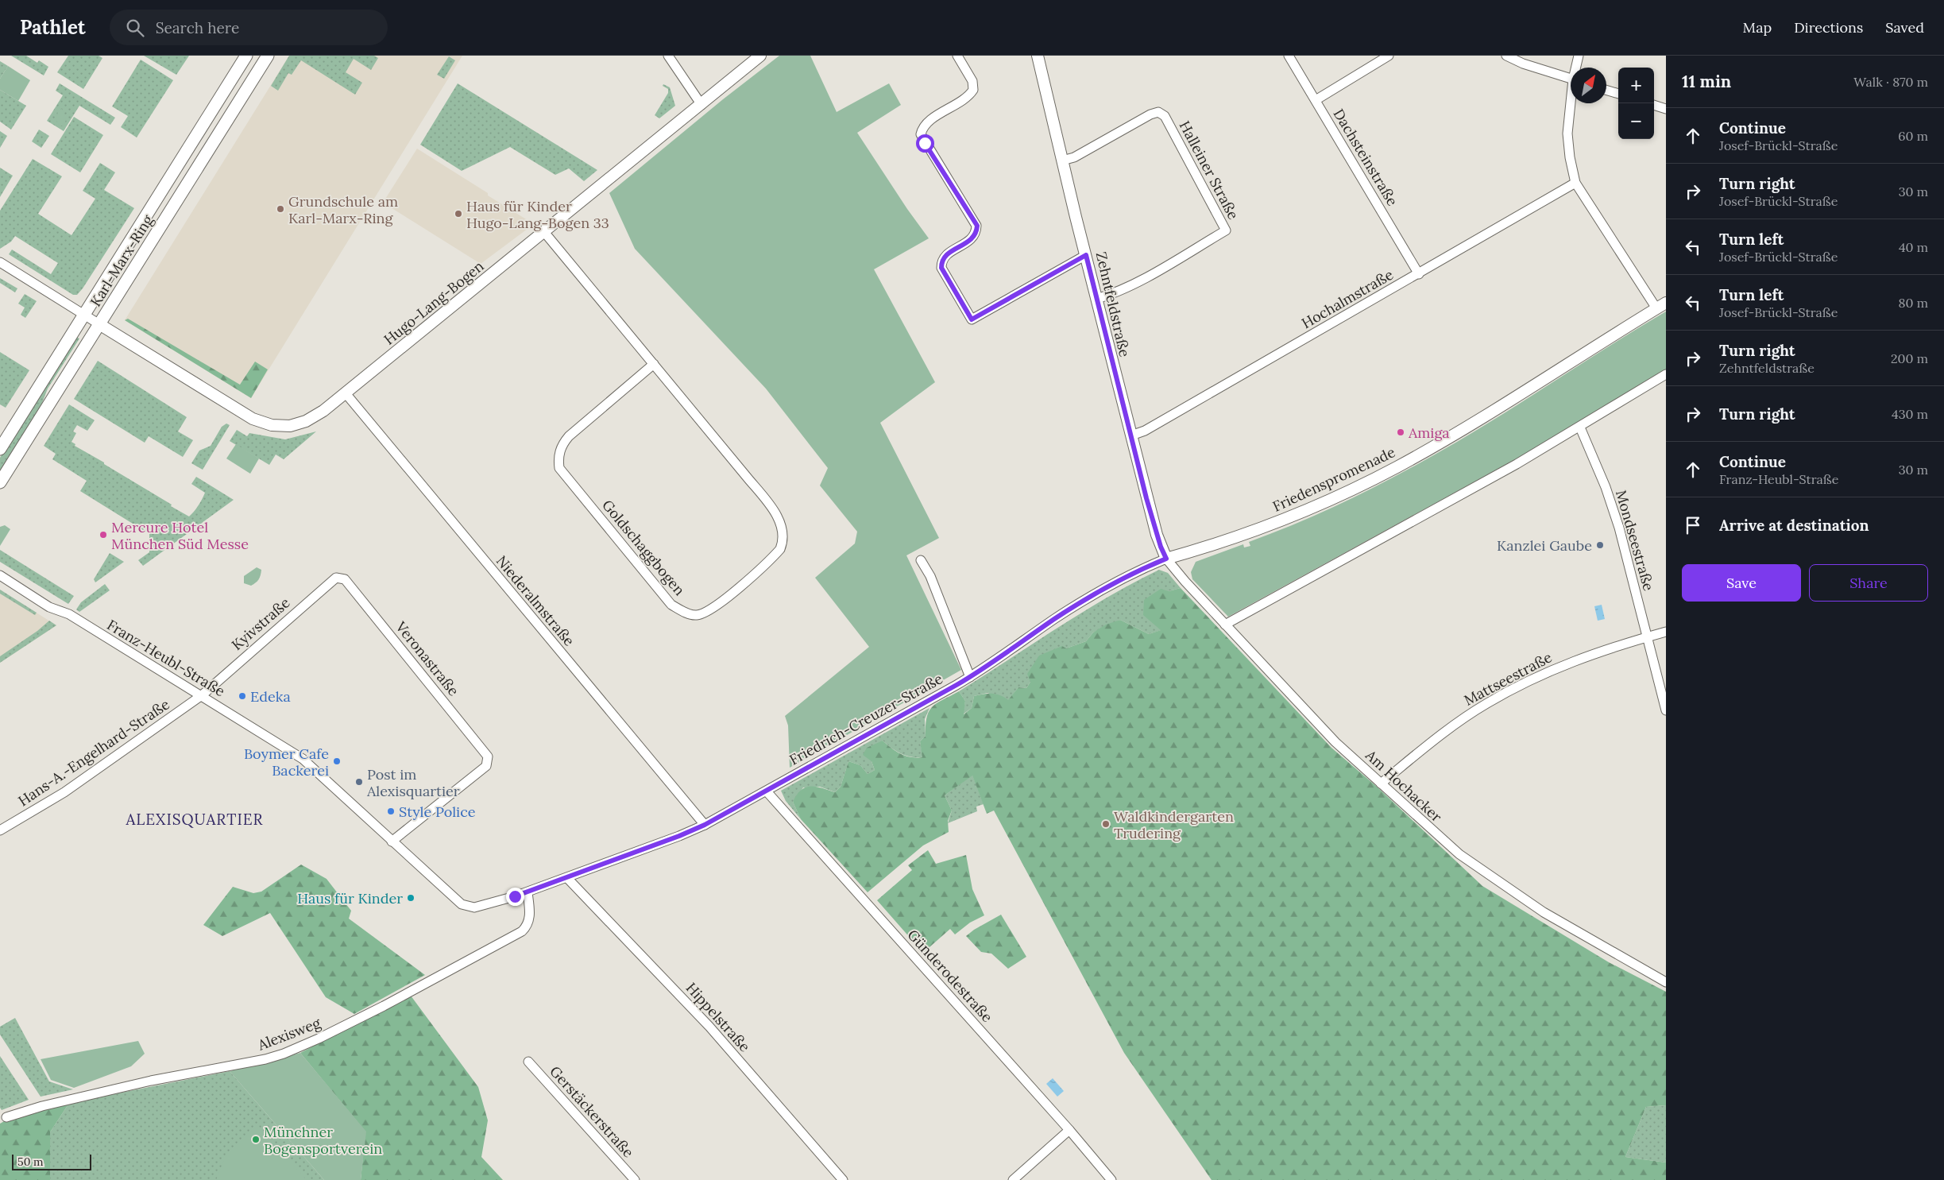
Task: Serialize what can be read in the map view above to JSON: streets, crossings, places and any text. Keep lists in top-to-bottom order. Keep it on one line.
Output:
{"streets":{"main road":["Karl-Marx-Ring"],"street":["Dachsteinstraße","Halleiner Straße","Hochalmstraße","Hugo-Lang-Bogen","Zehntfeldstraße","Friedenspromenade","Mondseestraße","Goldschaggbogen","Niederalmstraße","Kyivstraße","Franz-Heubl-Straße","Veronastraße","Mattseestraße","Friedrich-Creuzer-Straße","Hans-A.-Engelhard-Straße","Am Hochacker","Günderodestraße","Hippelstraße","Alexisweg","Gerstäckerstraße"]},"crossings":[["Dachsteinstraße","Hochalmstraße"],["Halleiner Straße","Zehntfeldstraße"],["Karl-Marx-Ring","Hugo-Lang-Bogen"],["Hochalmstraße","Zehntfeldstraße"],["Hugo-Lang-Bogen","Goldschaggbogen"],["Hugo-Lang-Bogen","Niederalmstraße"],["Zehntfeldstraße","Friedenspromenade"],["Zehntfeldstraße","Friedrich-Creuzer-Straße"],["Zehntfeldstraße","Am Hochacker"],["Friedenspromenade","Friedrich-Creuzer-Straße"],["Friedenspromenade","Am Hochacker"],["Mondseestraße","Mattseestraße"],["Niederalmstraße","Friedrich-Creuzer-Straße"],["Kyivstraße","Franz-Heubl-Straße"],["Kyivstraße","Veronastraße"],["Kyivstraße","Hans-A.-Engelhard-Straße"],["Franz-Heubl-Straße","Veronastraße"],["Franz-Heubl-Straße","Friedrich-Creuzer-Straße"],["Franz-Heubl-Straße","Hans-A.-Engelhard-Straße"],["Franz-Heubl-Straße","Hippelstraße"],["Franz-Heubl-Straße","Alexisweg"],["Mattseestraße","Am Hochacker"],["Friedrich-Creuzer-Straße","Am Hochacker"],["Friedrich-Creuzer-Straße","Günderodestraße"],["Friedrich-Creuzer-Straße","Hippelstraße"]],"districts":["ALEXISQUARTIER"],"places":["Grundschule am Karl-Marx-Ring","Haus für Kinder Hugo-Lang-Bogen 33","Amiga","Mercure Hotel München Süd Messe","Kanzlei Gaube","Edeka","Boymer Cafe Backerei","Post im Alexisquartier","Style Police","Waldkindergarten Trudering","Haus für Kinder","Münchner Bogensportverein"],"scale_bar":"50 m","north":"top right","page":{"header":"Pathlet","search":"Search here","nav":["Map","Directions","Saved"],"heading":["11 min","Walk · 870 m"],"map_buttons":["+","−"],"list":[["Continue","Josef-Brückl-Straße","60 m"],["Turn right","Josef-Brückl-Straße","30 m"],["Turn left","Josef-Brückl-Straße","40 m"],["Turn left","Josef-Brückl-Straße","80 m"],["Turn right","Zehntfeldstraße","200 m"],["Turn right","430 m"],["Continue","Franz-Heubl-Straße","30 m"],"Arrive at destination"],"buttons":["Save","Share"],"scale":"50 m"}}
